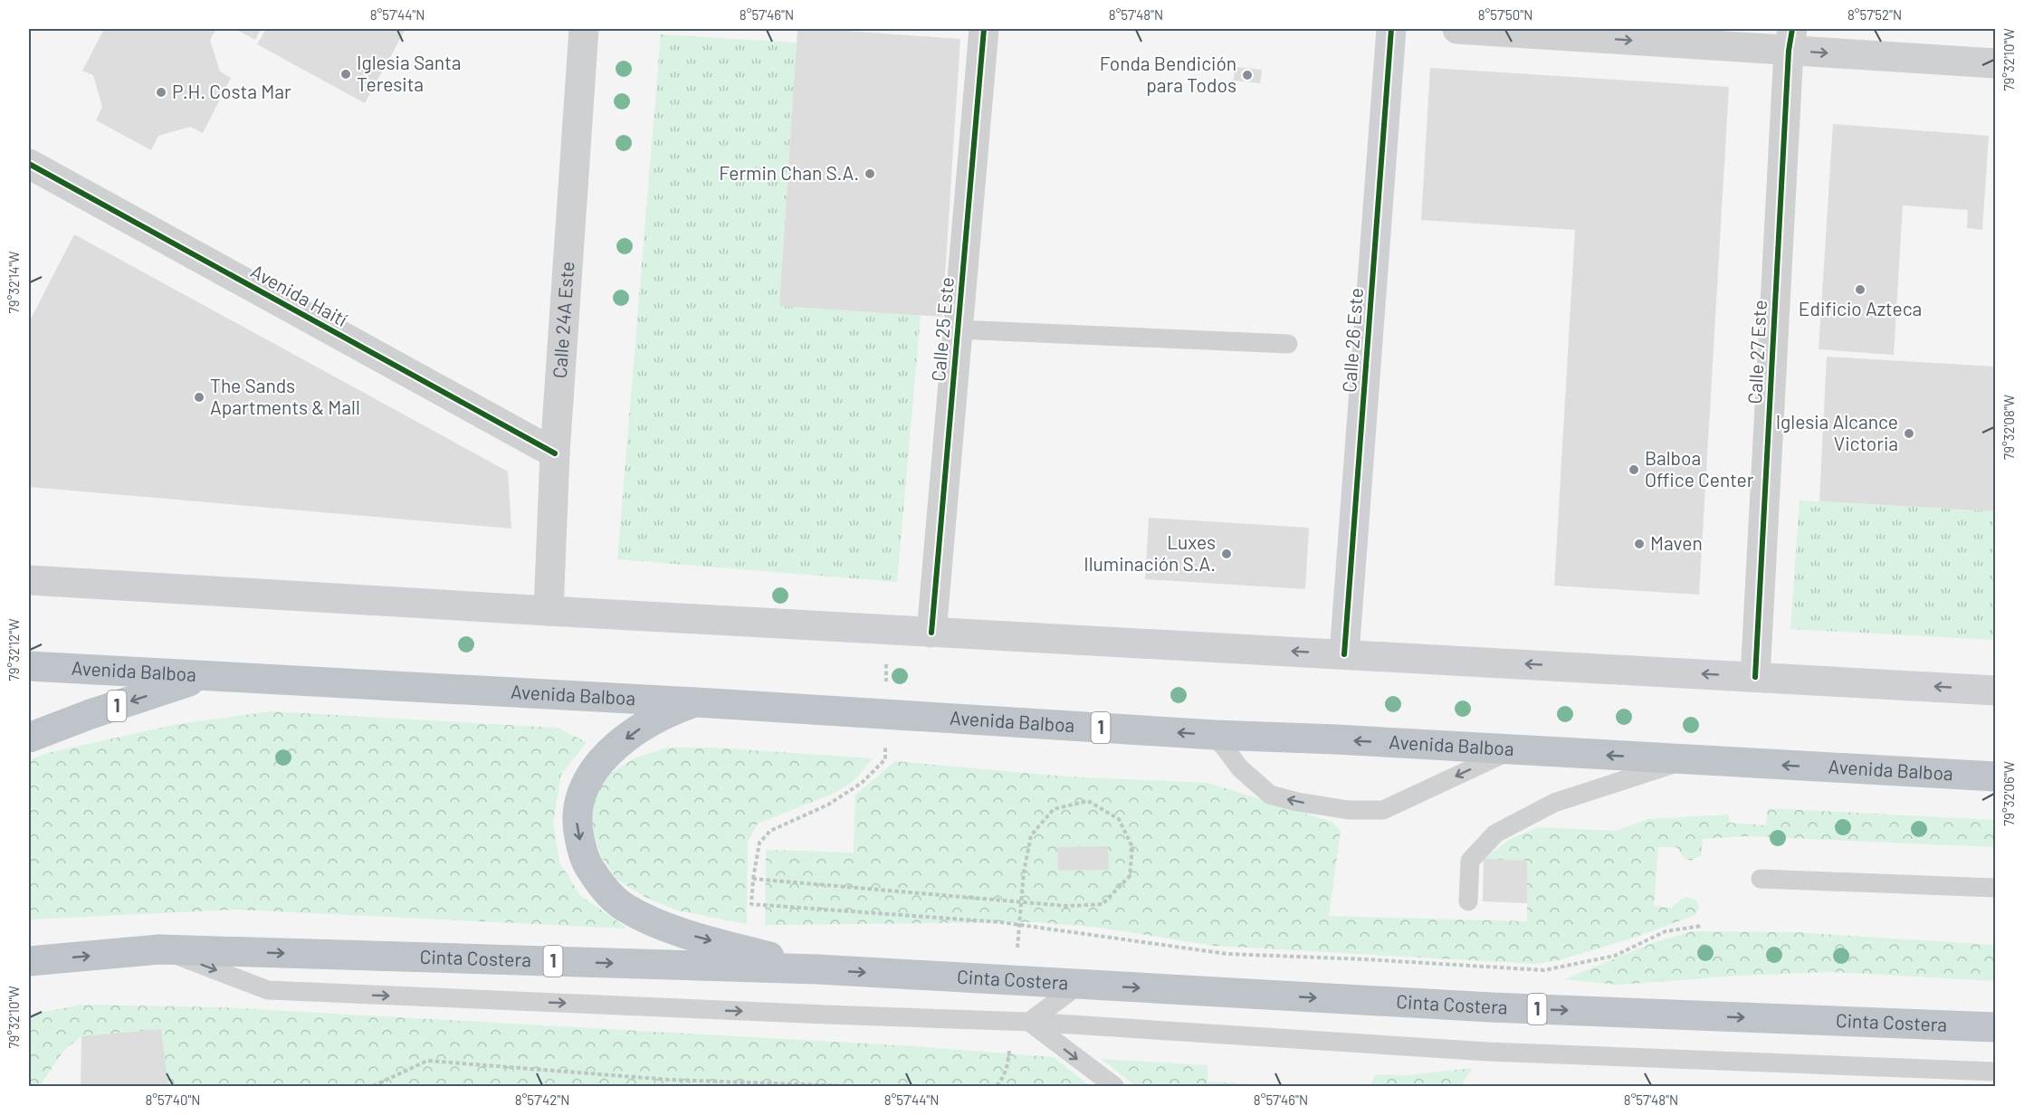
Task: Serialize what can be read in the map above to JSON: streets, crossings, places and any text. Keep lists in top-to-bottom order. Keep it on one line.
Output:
{"streets":{"highway":["Avenida Balboa","1","Cinta Costera"],"main road":["Calle 26 Este"],"street":["Avenida Haití","Calle 24A Este","Calle 25 Este","Calle 27 Este"]},"crossings":[["Avenida Haití","Calle 24A Este"],["Avenida Balboa","1"]],"one_way":["Avenida Balboa","Cinta Costera"],"places":["Iglesia Santa Teresita","Fonda Bendición para Todos","P.H. Costa Mar","Fermin Chan S.A.","Edificio Azteca","The Sands Apartments & Mall","Iglesia Alcance Victoria","Balboa Office Center","Maven","Luxes Iluminación S.A."],"coordinates":["8°57'44\"N","8°57'46\"N","8°57'48\"N","8°57'50\"N","8°57'52\"N","79°32'10\"W","79°32'14\"W","79°32'08\"W","79°32'12\"W","79°32'06\"W","8°57'40\"N","8°57'42\"N"]}
